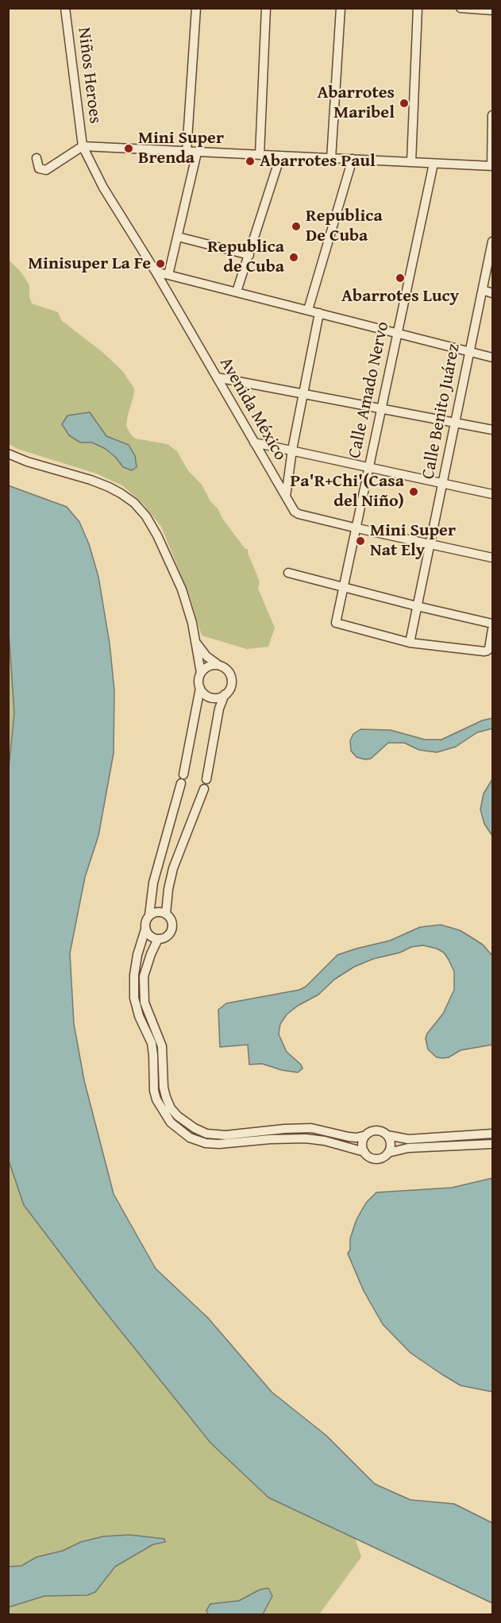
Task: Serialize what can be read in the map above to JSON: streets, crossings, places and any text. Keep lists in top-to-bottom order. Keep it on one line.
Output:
{"streets":{"street":["Niños Heroes","Calle Amado Nervo","Avenida México","Calle Benito Juárez"]},"crossings":[["Niños Heroes","Avenida México"],["Calle Amado Nervo","Avenida México"],["Calle Amado Nervo","Calle Benito Juárez"],["Avenida México","Calle Benito Juárez"]],"places":["Abarrotes Maribel","Mini Super Brenda","Abarrotes Paul","Republica De Cuba","Republica de Cuba","Minisuper La Fe","Abarrotes Lucy","Pa'R+Chi'(Casa del Niño)","Mini Super Nat Ely"]}
